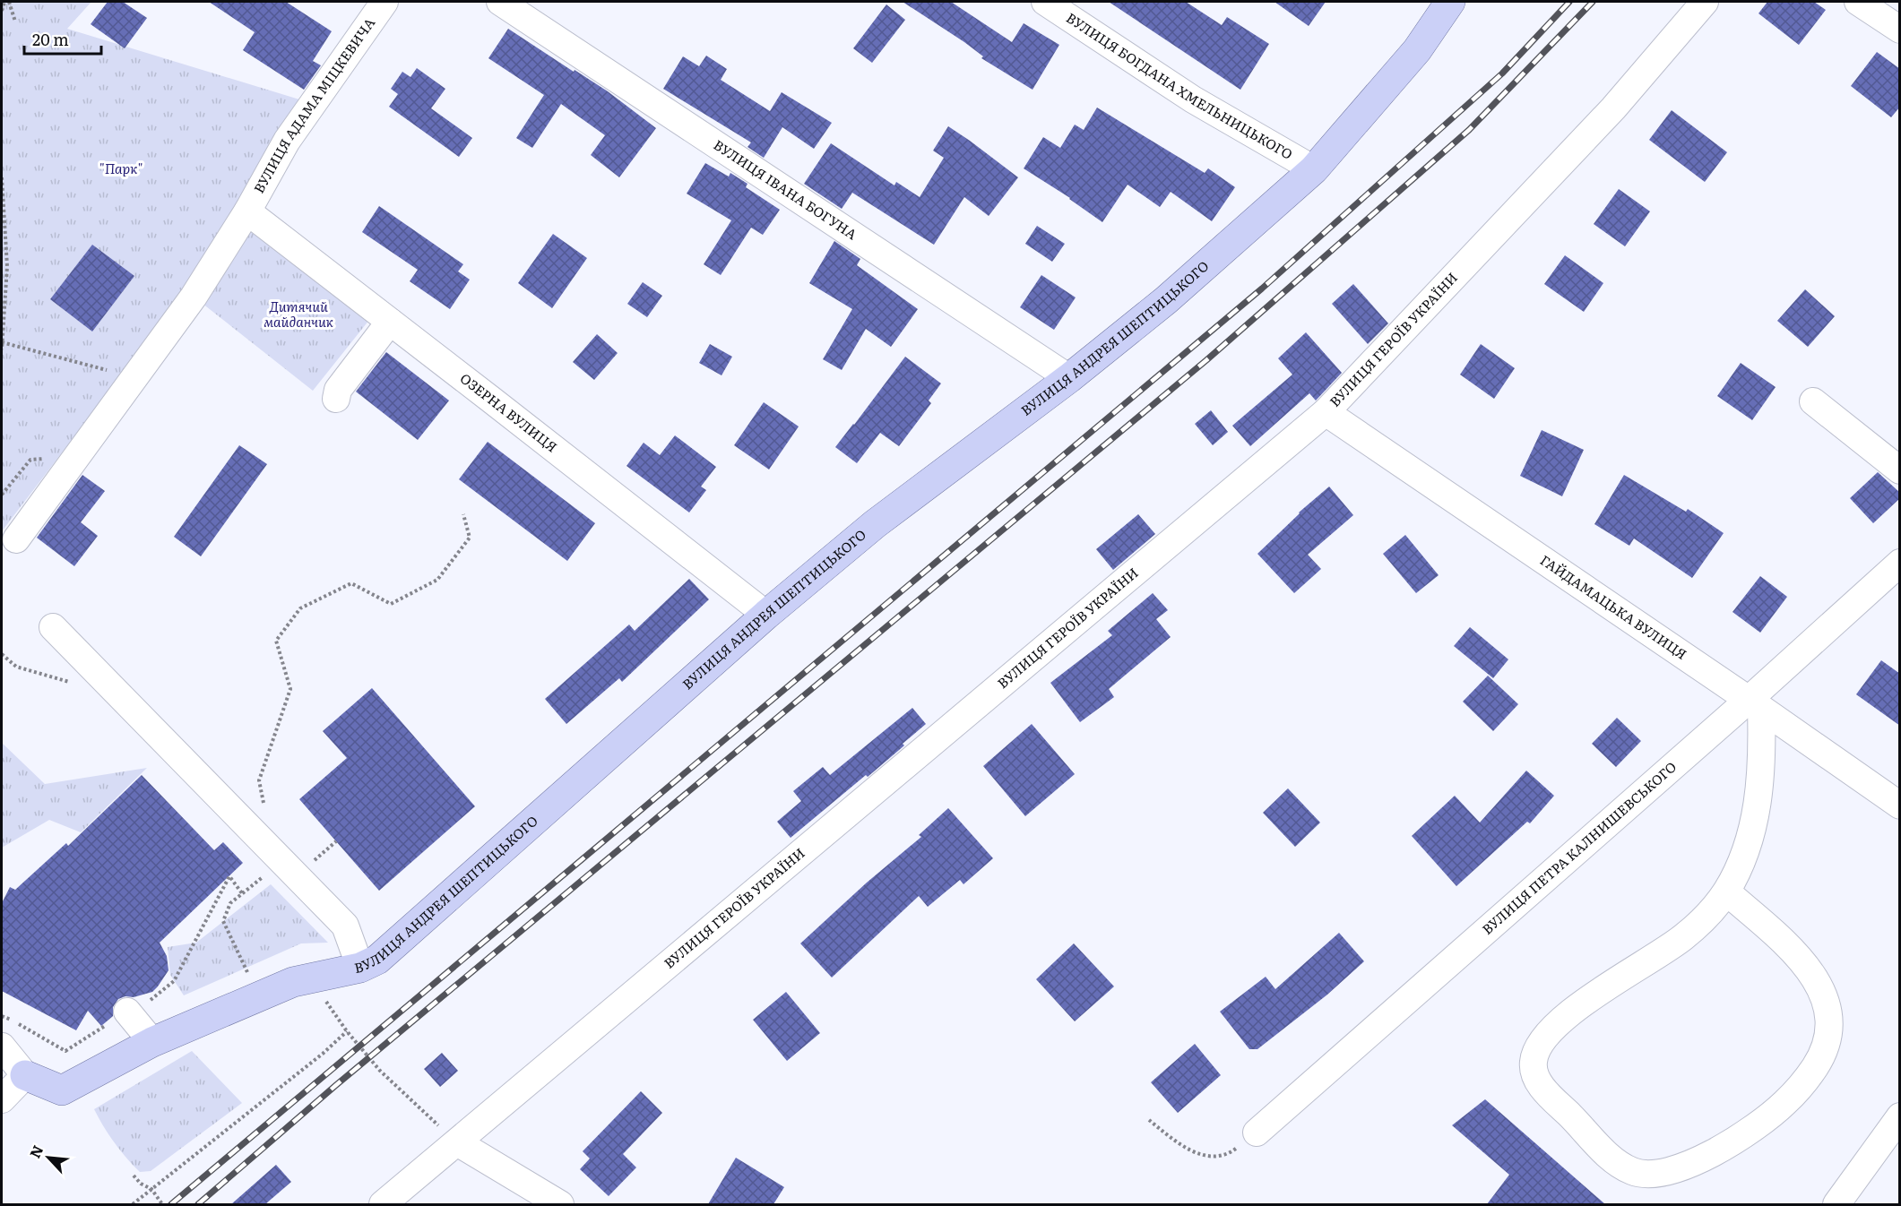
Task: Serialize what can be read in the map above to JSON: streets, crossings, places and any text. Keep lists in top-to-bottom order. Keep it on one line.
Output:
{"streets":{"main road":["ВУЛИЦЯ АНДРЕЯ ШЕПТИЦЬКОГО"],"street":["ВУЛИЦЯ БОГДАНА ХМЕЛЬНИЦЬКОГО","ВУЛИЦЯ АДАМА МІЦКЕВИЧА","ВУЛИЦЯ ІВАНА БОГУНА","ВУЛИЦЯ ГЕРОЇВ УКРАЇНИ","ОЗЕРНА ВУЛИЦЯ","ГАЙДАМАЦЬКА ВУЛИЦЯ","ВУЛИЦЯ ПЕТРА КАЛНИШЕВСЬКОГО"]},"crossings":[["ВУЛИЦЯ БОГДАНА ХМЕЛЬНИЦЬКОГО","ВУЛИЦЯ АНДРЕЯ ШЕПТИЦЬКОГО"],["ВУЛИЦЯ АДАМА МІЦКЕВИЧА","ОЗЕРНА ВУЛИЦЯ"],["ВУЛИЦЯ ІВАНА БОГУНА","ВУЛИЦЯ АНДРЕЯ ШЕПТИЦЬКОГО"],["ВУЛИЦЯ АНДРЕЯ ШЕПТИЦЬКОГО","ОЗЕРНА ВУЛИЦЯ"],["ВУЛИЦЯ ГЕРОЇВ УКРАЇНИ","ГАЙДАМАЦЬКА ВУЛИЦЯ"],["ГАЙДАМАЦЬКА ВУЛИЦЯ","ВУЛИЦЯ ПЕТРА КАЛНИШЕВСЬКОГО"]],"parks":["\"Парк\"","Дитячий майданчик"],"scale_bar":"20 m","north":"top left"}
